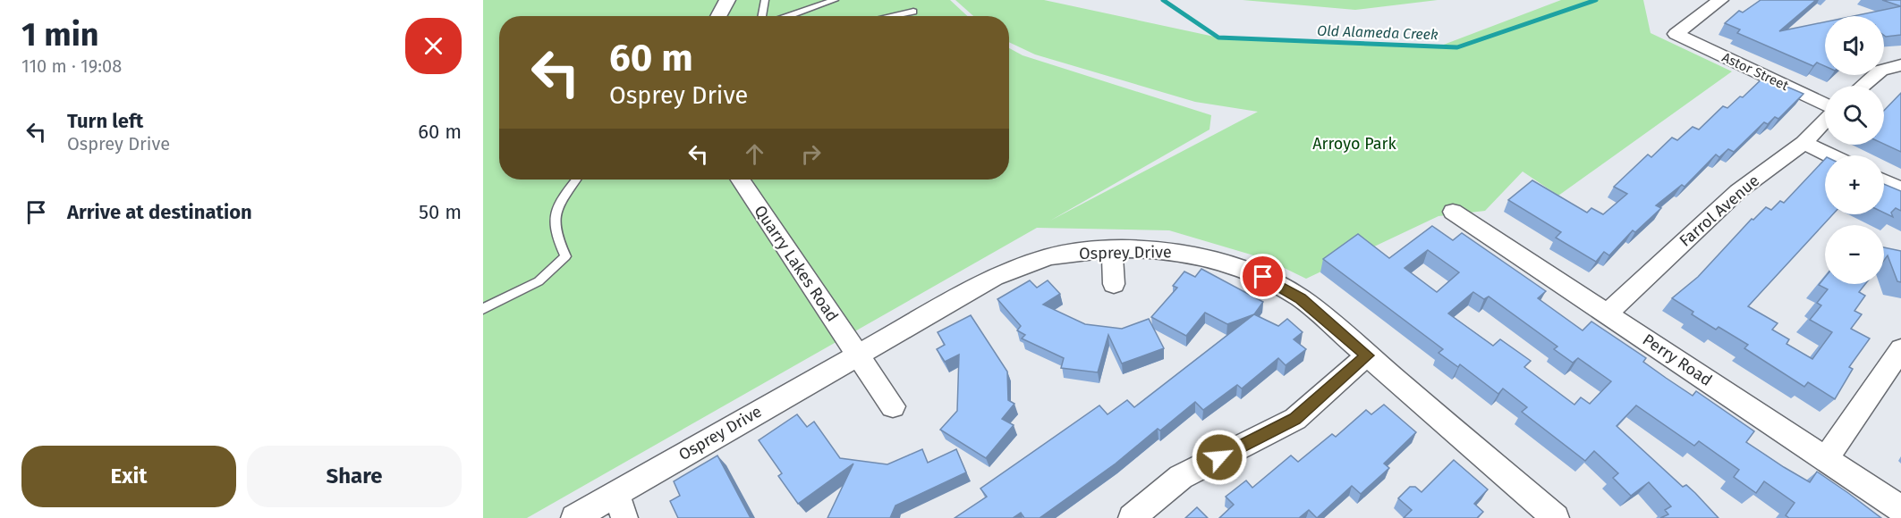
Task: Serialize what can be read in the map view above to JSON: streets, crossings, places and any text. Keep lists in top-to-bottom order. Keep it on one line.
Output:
{"streets":{"street":["Astor Street","Farrol Avenue","Osprey Drive","Quarry Lakes Road","Perry Road"]},"crossings":[["Farrol Avenue","Perry Road"],["Osprey Drive","Quarry Lakes Road"]],"water":["Old Alameda Creek"],"parks":["Arroyo Park"],"page":{"heading":["1 min","110 m · 19:08"],"map_buttons":["+","−"],"turn":["60 m","Osprey Drive"],"list":[{"name":"Turn left","note":"Osprey Drive","value":"60 m"},{"name":"Arrive at destination","value":"50 m"}],"buttons":["Exit","Share"]}}
